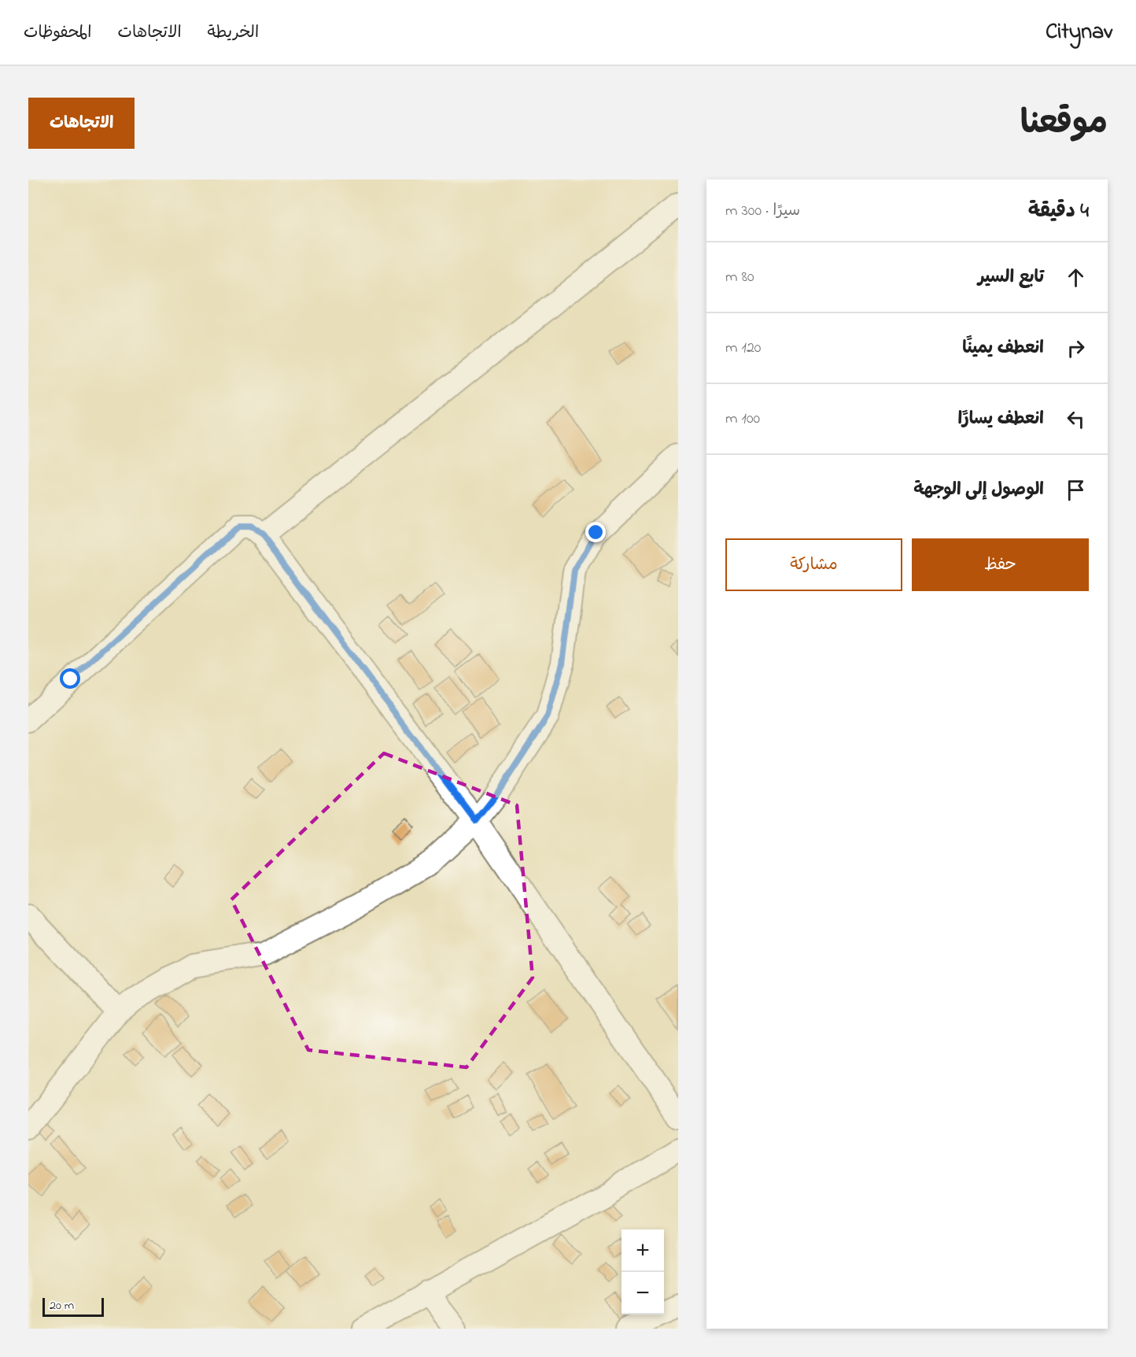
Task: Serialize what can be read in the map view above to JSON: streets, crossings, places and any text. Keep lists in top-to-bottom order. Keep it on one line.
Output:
{"scale_bar":"20 m","page":{"header":"Citynav","nav":["الخريطة","الاتجاهات","المحفوظات"],"title":"موقعنا","buttons":["الاتجاهات",["حفظ","مشاركة"]],"heading":["4 دقيقة","سيرًا · 300 m"],"list":[["تابع السير","80 m"],["انعطف يمينًا","120 m"],["انعطف يسارًا","100 m"],"الوصول إلى الوجهة"],"map_buttons":["+","−"],"scale":"20 m"}}
